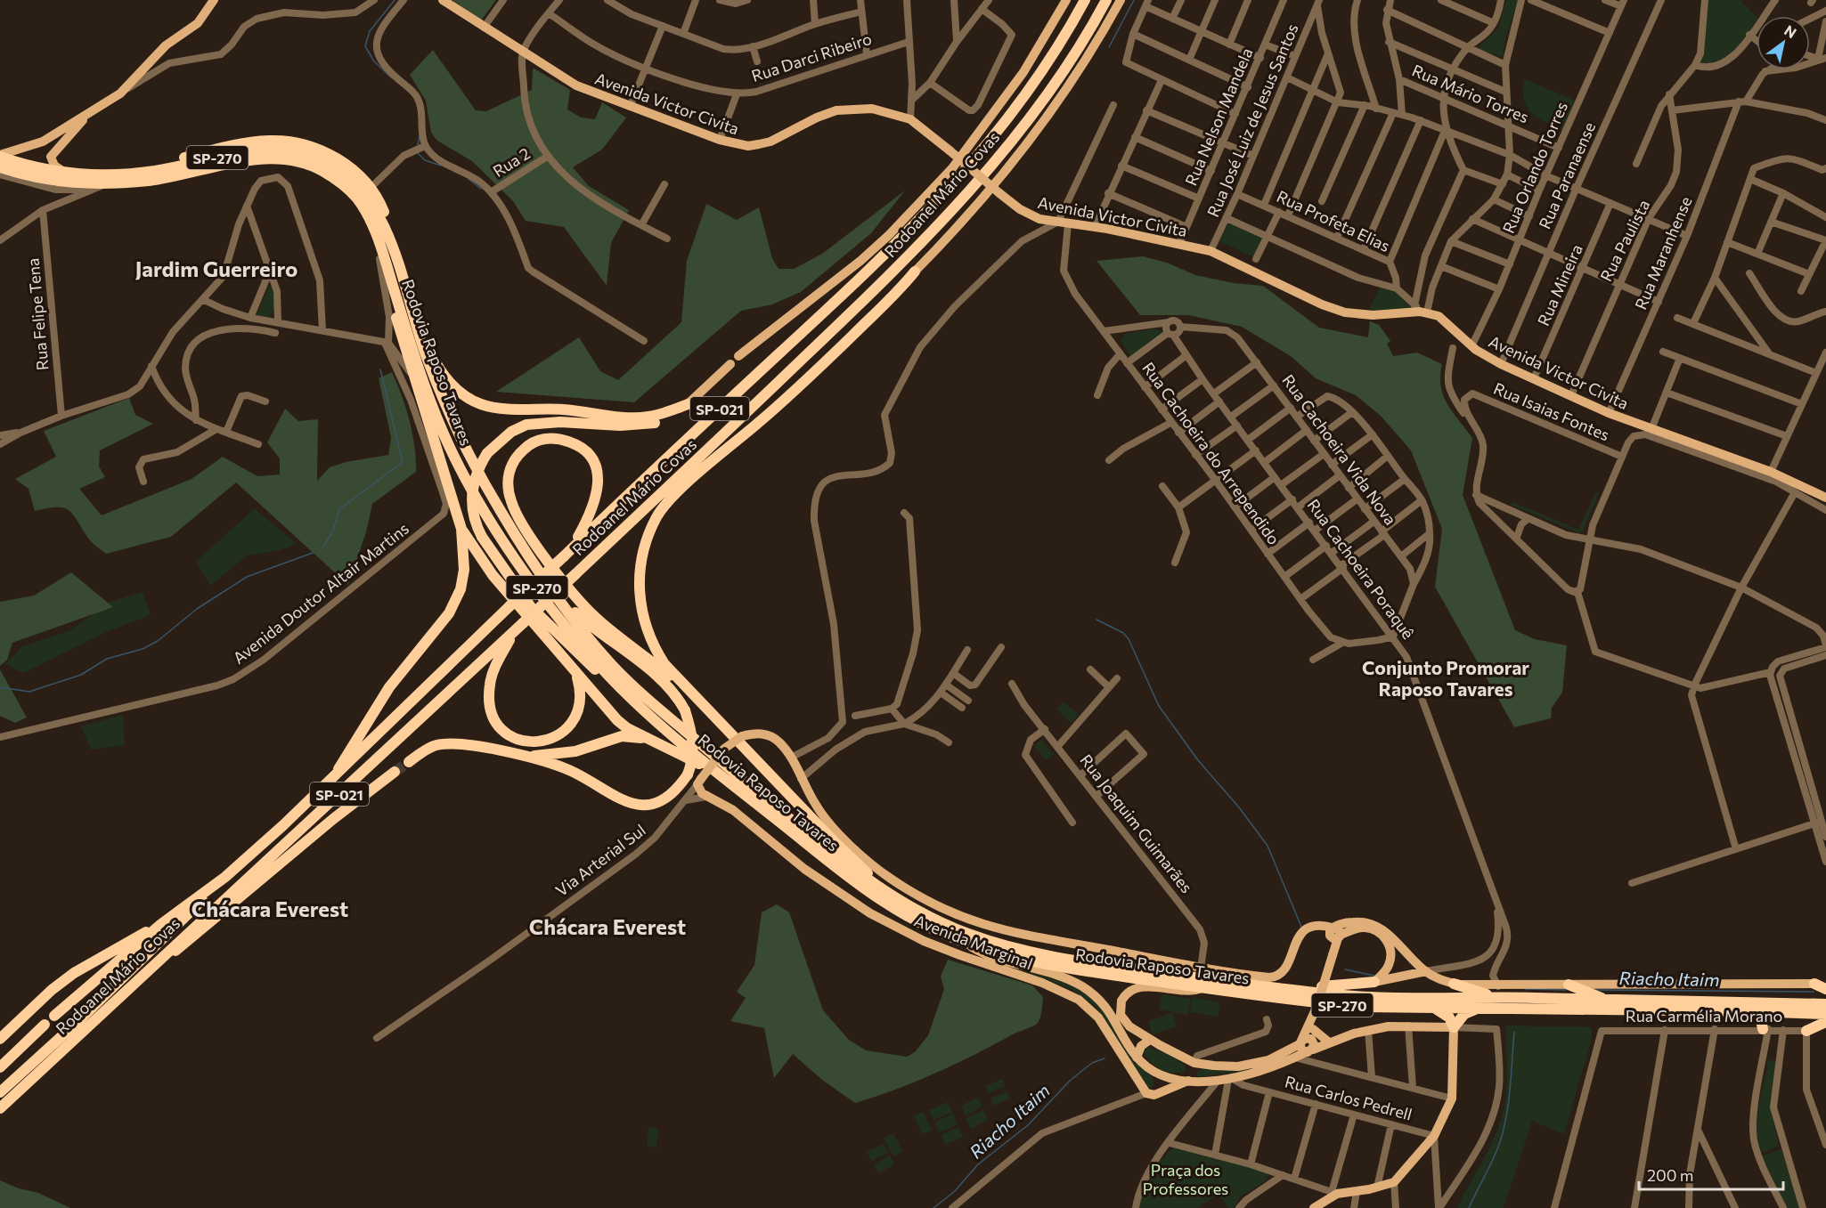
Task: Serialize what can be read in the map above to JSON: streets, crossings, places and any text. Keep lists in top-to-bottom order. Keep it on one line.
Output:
{"streets":{"highway":["SP-270","Rodoanel Mário Covas","Rodovia Raposo Tavares","SP-021"],"main road":["Avenida Victor Civita","Avenida Marginal"],"street":["Rua Darci Ribeiro","Rua Mário Torres","Rua Nelson Mandela","Rua José Luiz de Jesus Santos","Rua 2","Rua Orlando Torres","Rua Paranaense","Rua Profeta Elias","Rua Paulista","Rua Maranhense","Rua Mineira","Rua Felipe Tena","Rua Isaias Fontes","Rua Cachoeira Vida Nova","Rua Cachoeira do Arrependido","Rua Cachoeira Poraquê","Avenida Doutor Altair Martins","Rua Joaquim Guimarães","Via Arterial Sul","Rua Carmélia Morano","Rua Carlos Pedrell"]},"crossings":[["Rua Mário Torres","Rua Orlando Torres"],["Avenida Victor Civita","Rua Nelson Mandela"],["Avenida Victor Civita","Rua José Luiz de Jesus Santos"],["Avenida Victor Civita","Rua Orlando Torres"],["Avenida Victor Civita","Rua Paranaense"],["Avenida Victor Civita","Rua Paulista"],["Avenida Victor Civita","Rua Maranhense"],["Avenida Victor Civita","Rua Mineira"],["Avenida Victor Civita","Rua Cachoeira do Arrependido"],["Rua José Luiz de Jesus Santos","Rua Profeta Elias"],["Rodovia Raposo Tavares","Rua Cachoeira Poraquê"],["Rodovia Raposo Tavares","Rua Joaquim Guimarães"],["Rodovia Raposo Tavares","Via Arterial Sul"],["Rodovia Raposo Tavares","Avenida Marginal"],["Rua Cachoeira Vida Nova","Rua Cachoeira Poraquê"],["Via Arterial Sul","Avenida Marginal"],["Avenida Marginal","Rua Carlos Pedrell"]],"districts":["Jardim Guerreiro","Conjunto Promorar Raposo Tavares","Chácara Everest","Chácara Everest"],"water":["Riacho Itaim"],"parks":["Praça dos Professores"],"scale_bar":"200 m","north":"top right"}
